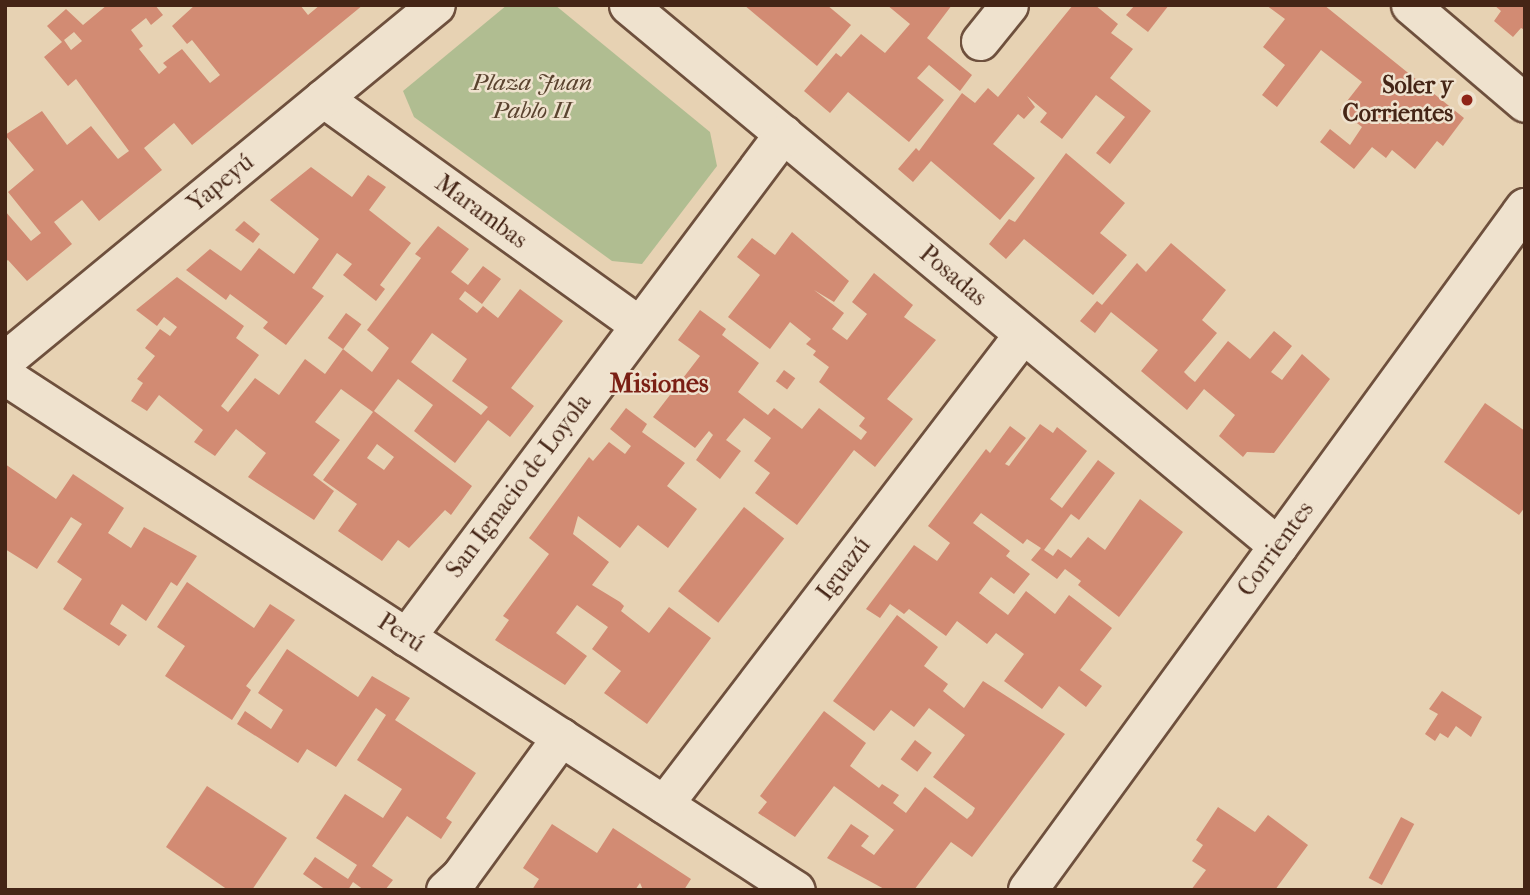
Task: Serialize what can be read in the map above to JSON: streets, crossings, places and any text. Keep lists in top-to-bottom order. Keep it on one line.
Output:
{"streets":{"street":["Yapeyú","Marambas","Posadas","San Ignacio de Loyola","Corrientes","Iguazú","Perú"]},"crossings":[["Yapeyú","Marambas"],["Marambas","San Ignacio de Loyola"],["Posadas","San Ignacio de Loyola"],["Posadas","Corrientes"],["Posadas","Iguazú"],["San Ignacio de Loyola","Perú"],["Iguazú","Perú"]],"districts":["Misiones"],"parks":["Plaza Juan Pablo II"],"places":["Soler y Corrientes"]}
